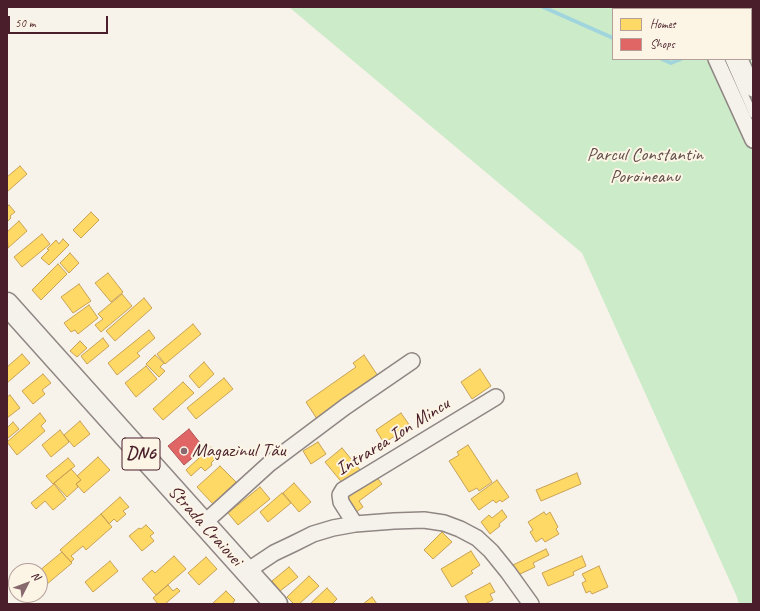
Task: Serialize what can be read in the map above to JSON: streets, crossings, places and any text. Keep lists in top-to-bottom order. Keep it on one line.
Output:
{"streets":{"main road":["DN6","Strada Craiovei"],"street":["Intrarea Ion Mincu"]},"parks":["Parcul Constantin Poroineanu"],"places":["Magazinul Tău"],"legend":["Homes","Shops"],"scale_bar":"50 m","north":"top right"}
